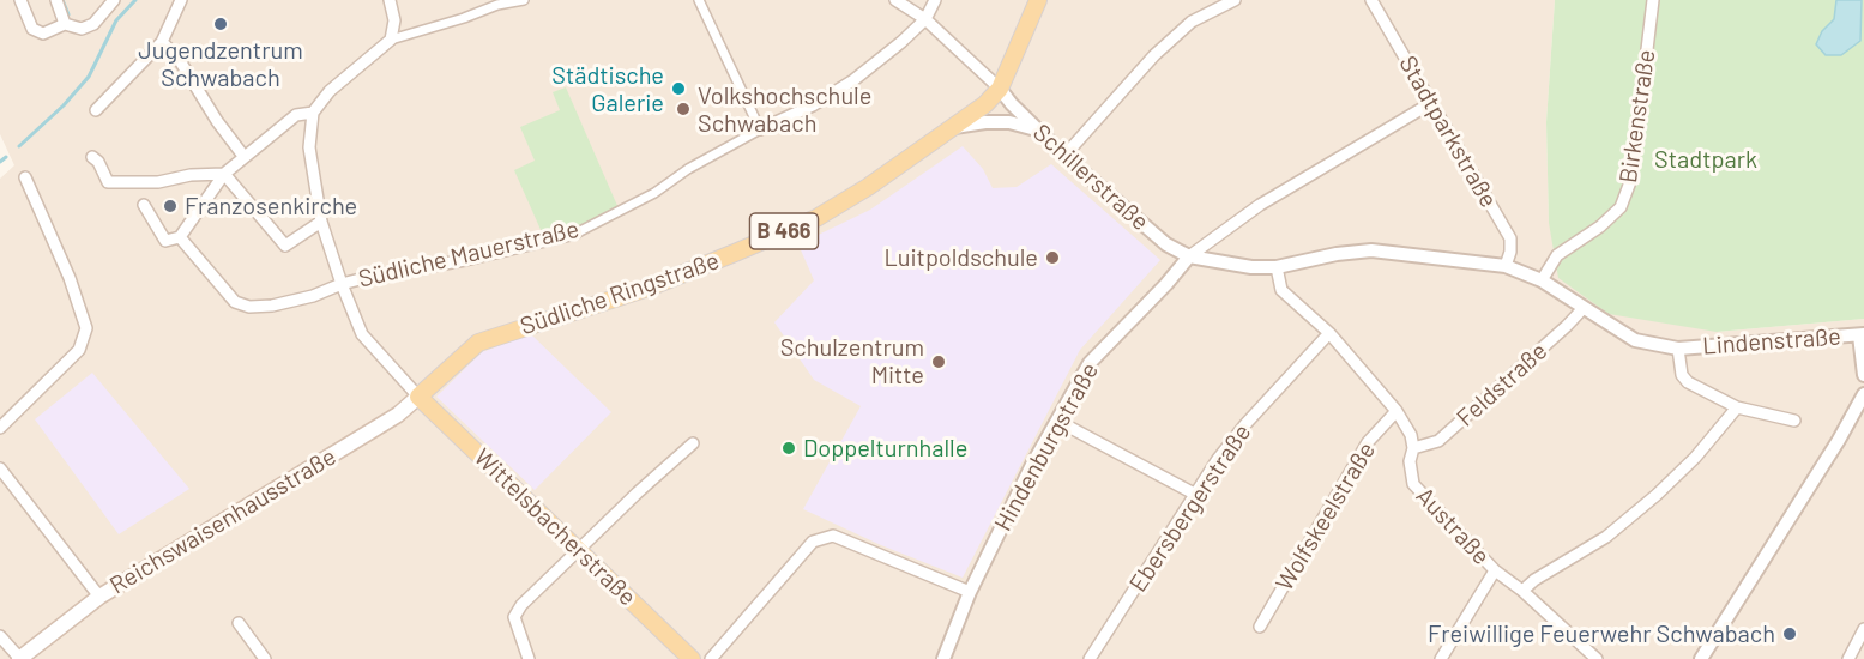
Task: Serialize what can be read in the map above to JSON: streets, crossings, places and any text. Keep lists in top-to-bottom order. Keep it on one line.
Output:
{"streets":{"main road":["B 466","Südliche Ringstraße","Reichswaisenhausstraße","Wittelsbacherstraße"],"street":["Birkenstraße","Stadtparkstraße","Schillerstraße","Südliche Mauerstraße","Lindenstraße","Feldstraße","Hindenburgstraße","Ebersbergerstraße","Wolfskeelstraße","Austraße"]},"crossings":[["Schillerstraße","Südliche Ringstraße"],["Schillerstraße","Hindenburgstraße"],["Südliche Ringstraße","Reichswaisenhausstraße"],["Südliche Ringstraße","Wittelsbacherstraße"],["Feldstraße","Austraße"],["Ebersbergerstraße","Austraße"],["Wolfskeelstraße","Austraße"],["Reichswaisenhausstraße","Wittelsbacherstraße"]],"parks":["Stadtpark"],"places":["Jugendzentrum Schwabach","Städtische Galerie","Volkshochschule Schwabach","Franzosenkirche","Luitpoldschule","Schulzentrum Mitte","Doppelturnhalle","Freiwillige Feuerwehr Schwabach"]}
